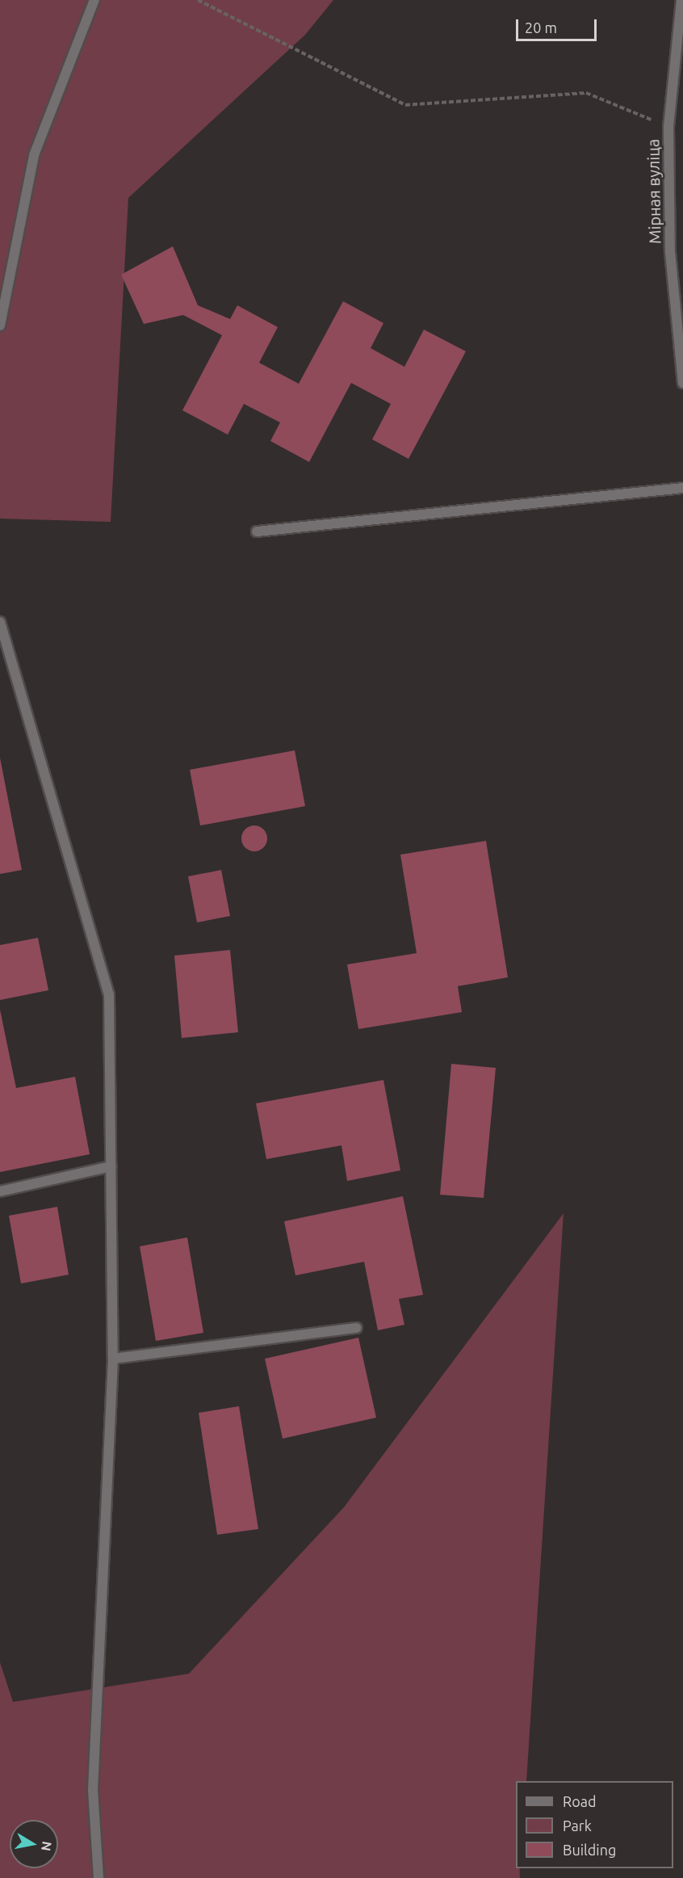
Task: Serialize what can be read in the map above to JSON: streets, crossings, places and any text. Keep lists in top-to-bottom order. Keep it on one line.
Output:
{"streets":{"street":["Мірная вуліца"]},"legend":["Road","Park","Building"],"scale_bar":"20 m","north":"right"}
